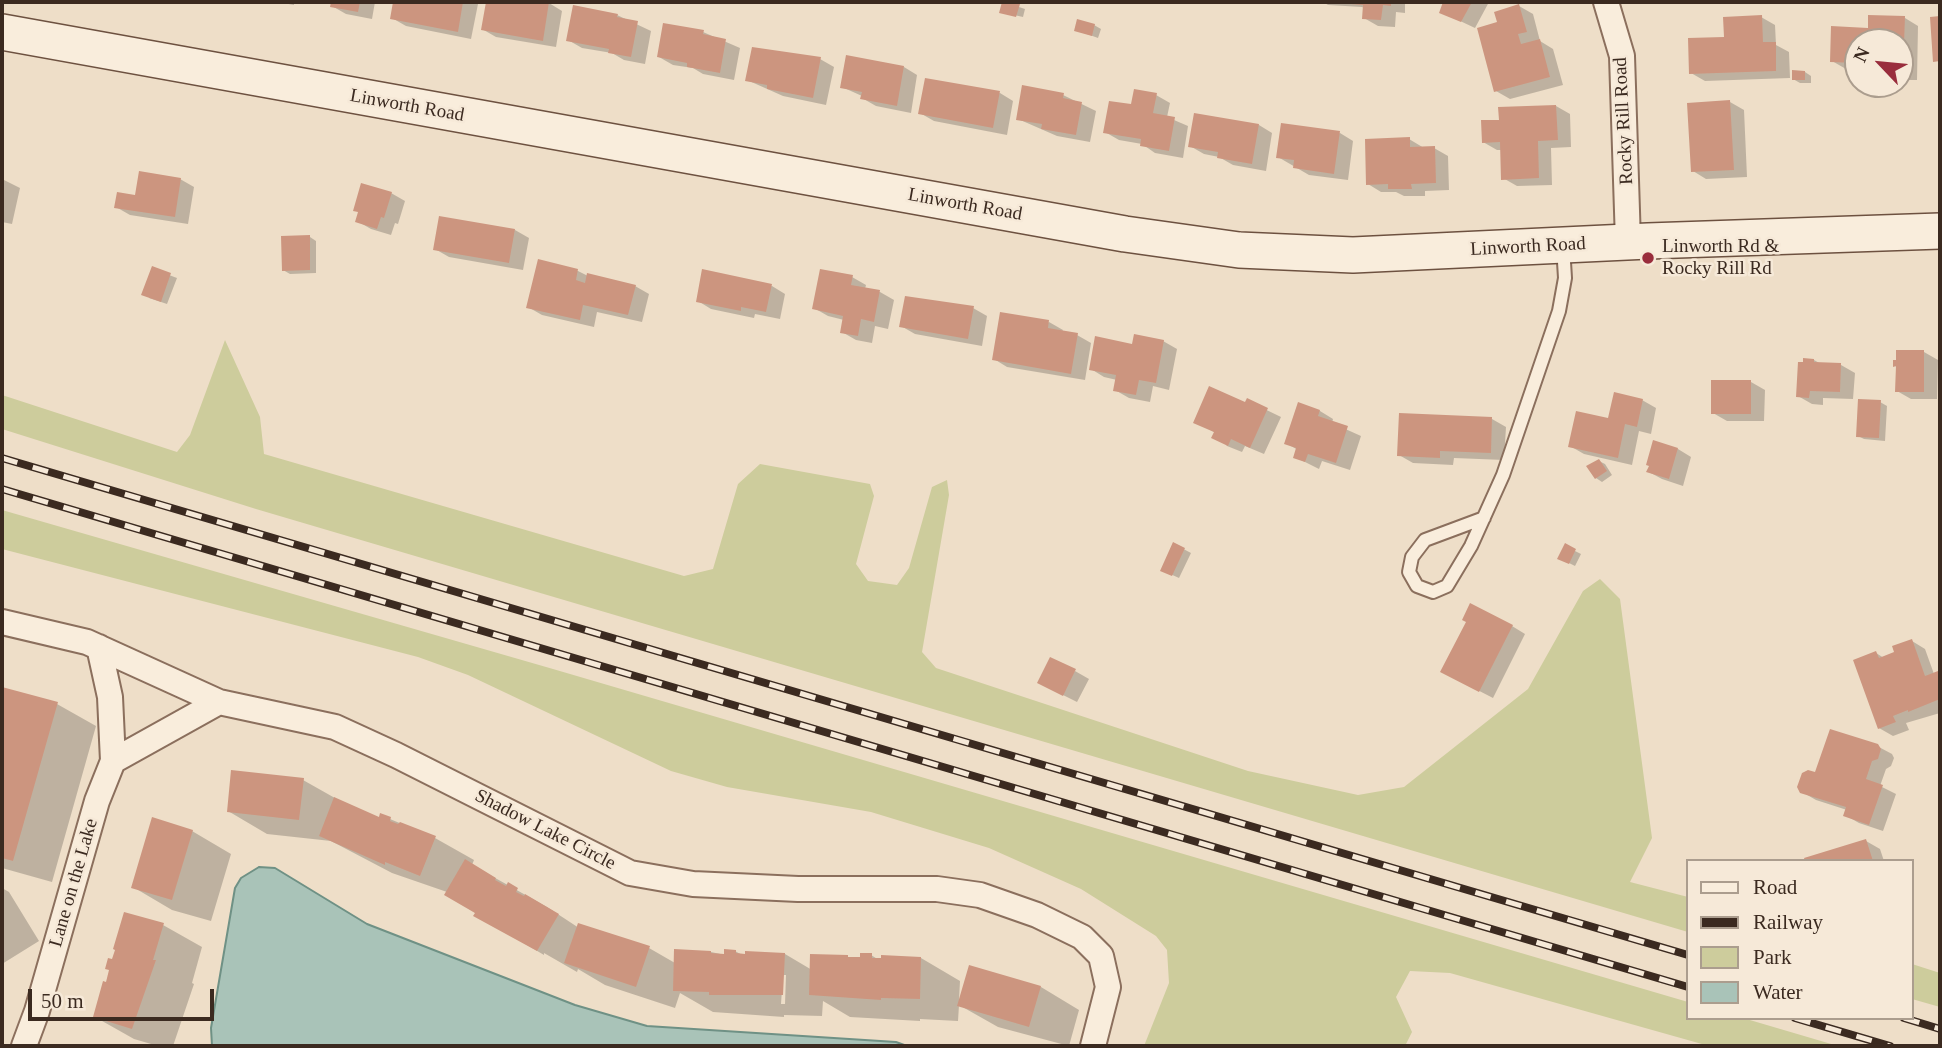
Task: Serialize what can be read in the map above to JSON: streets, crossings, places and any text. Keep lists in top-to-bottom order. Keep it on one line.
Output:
{"streets":{"main road":["Linworth Road"],"street":["Rocky Rill Road","Shadow Lake Circle","Lane on the Lake"]},"crossings":[["Linworth Road","Rocky Rill Road"],["Shadow Lake Circle","Lane on the Lake"]],"places":["Linworth Rd & Rocky Rill Rd"],"legend":["Road","Railway","Park","Water"],"scale_bar":"50 m","north":"top left"}
